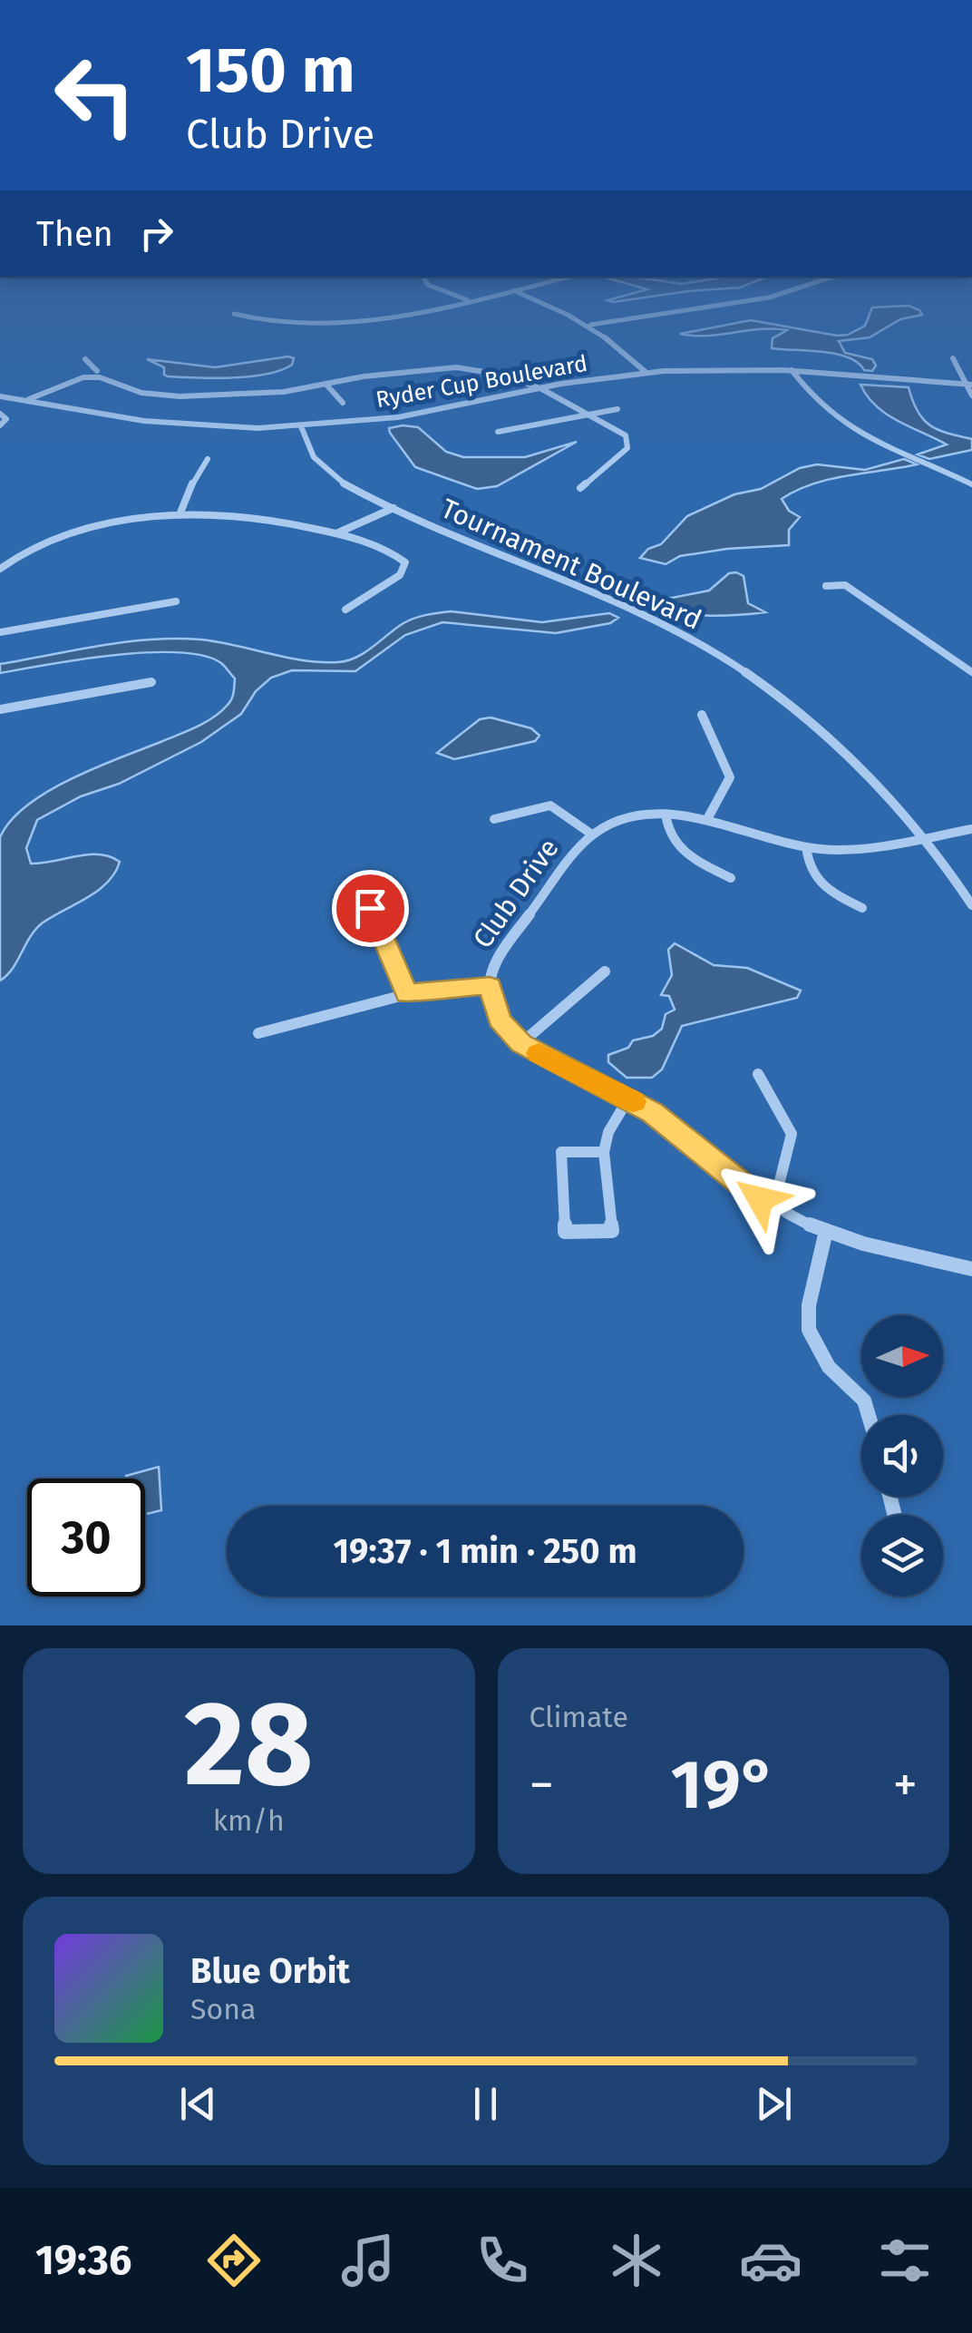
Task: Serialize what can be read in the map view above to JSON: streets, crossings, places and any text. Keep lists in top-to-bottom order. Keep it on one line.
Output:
{"streets":{"street":["Ryder Cup Boulevard","Tournament Boulevard","Club Drive"]},"crossings":[["Ryder Cup Boulevard","Tournament Boulevard"],["Tournament Boulevard","Club Drive"]],"north":"right","page":{"turn":["150 m","Club Drive"],"then":"Then","limit":"30","trip":"19:37 · 1 min · 250 m","tile":[["28","km/h"],"Climate"],"heat":["−","19°","+"],"song":["Blue Orbit","Sona"],"tabs":"19:36"}}
